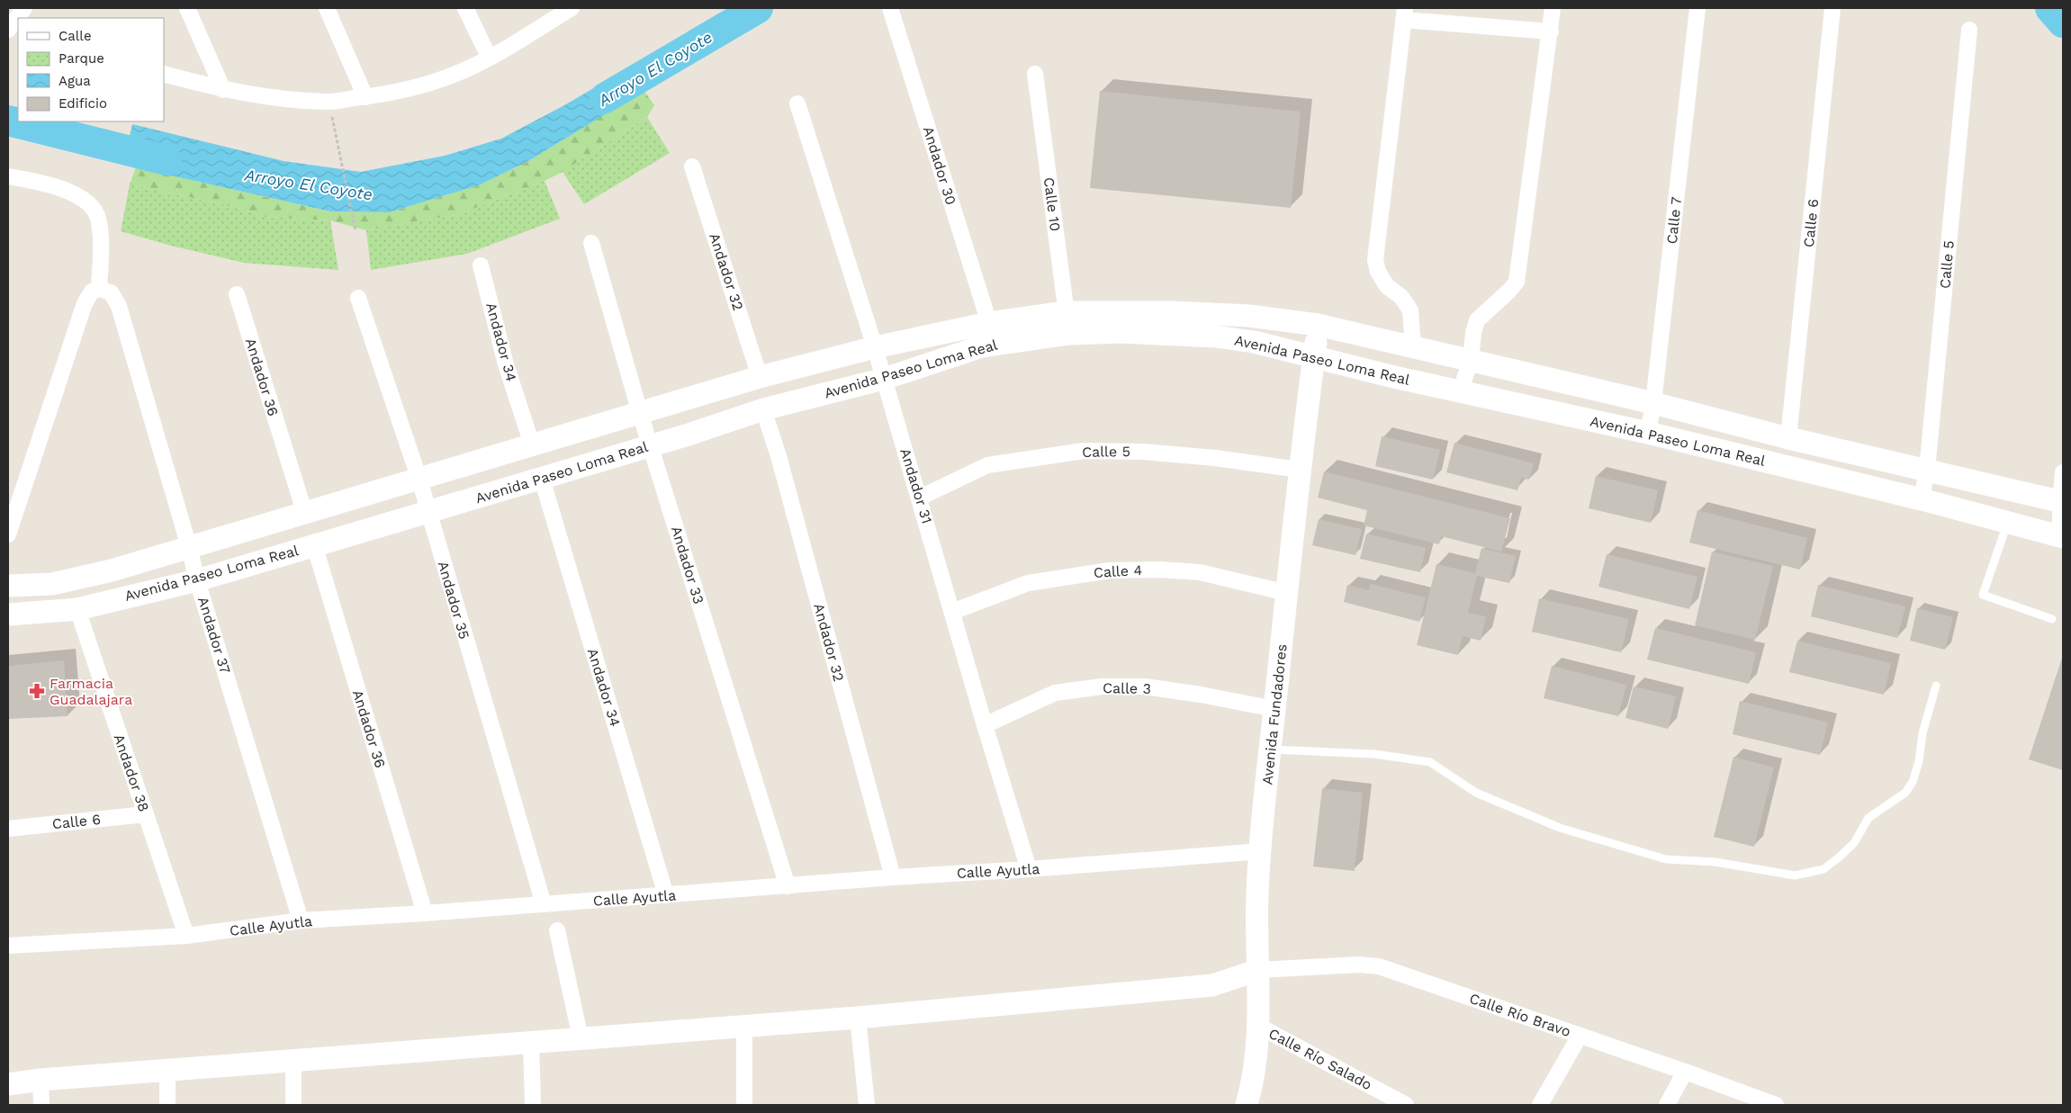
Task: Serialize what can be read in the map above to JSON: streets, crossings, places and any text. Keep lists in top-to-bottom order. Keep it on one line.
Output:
{"streets":{"street":["Andador 30","Calle 10","Calle 7","Calle 6","Calle 5","Andador 32","Andador 34","Avenida Paseo Loma Real","Andador 36","Andador 31","Andador 33","Calle 4","Andador 35","Andador 37","Calle 3","Avenida Fundadores","Andador 38","Calle Ayutla","Calle Río Bravo","Calle Río Salado"]},"crossings":[["Andador 30","Avenida Paseo Loma Real"],["Calle 10","Avenida Paseo Loma Real"],["Calle 7","Avenida Paseo Loma Real"],["Calle 6","Avenida Paseo Loma Real"],["Calle 6","Andador 38"],["Calle 5","Avenida Paseo Loma Real"],["Calle 5","Andador 31"],["Calle 5","Avenida Fundadores"],["Andador 32","Avenida Paseo Loma Real"],["Andador 32","Calle Ayutla"],["Andador 34","Avenida Paseo Loma Real"],["Andador 34","Calle Ayutla"],["Avenida Paseo Loma Real","Andador 36"],["Avenida Paseo Loma Real","Andador 31"],["Avenida Paseo Loma Real","Andador 33"],["Avenida Paseo Loma Real","Andador 35"],["Avenida Paseo Loma Real","Andador 37"],["Avenida Paseo Loma Real","Avenida Fundadores"],["Avenida Paseo Loma Real","Andador 38"],["Andador 36","Calle Ayutla"],["Andador 31","Calle 4"],["Andador 31","Calle 3"],["Andador 31","Calle Ayutla"],["Andador 33","Calle Ayutla"],["Calle 4","Avenida Fundadores"],["Andador 35","Calle Ayutla"],["Andador 37","Calle Ayutla"],["Calle 3","Avenida Fundadores"],["Avenida Fundadores","Calle Ayutla"],["Avenida Fundadores","Calle Río Bravo"],["Avenida Fundadores","Calle Río Salado"],["Andador 38","Calle Ayutla"]],"water":["Arroyo El Coyote"],"places":{"pharmacy":["Farmacia Guadalajara"]},"legend":["Calle","Parque","Agua","Edificio"]}
